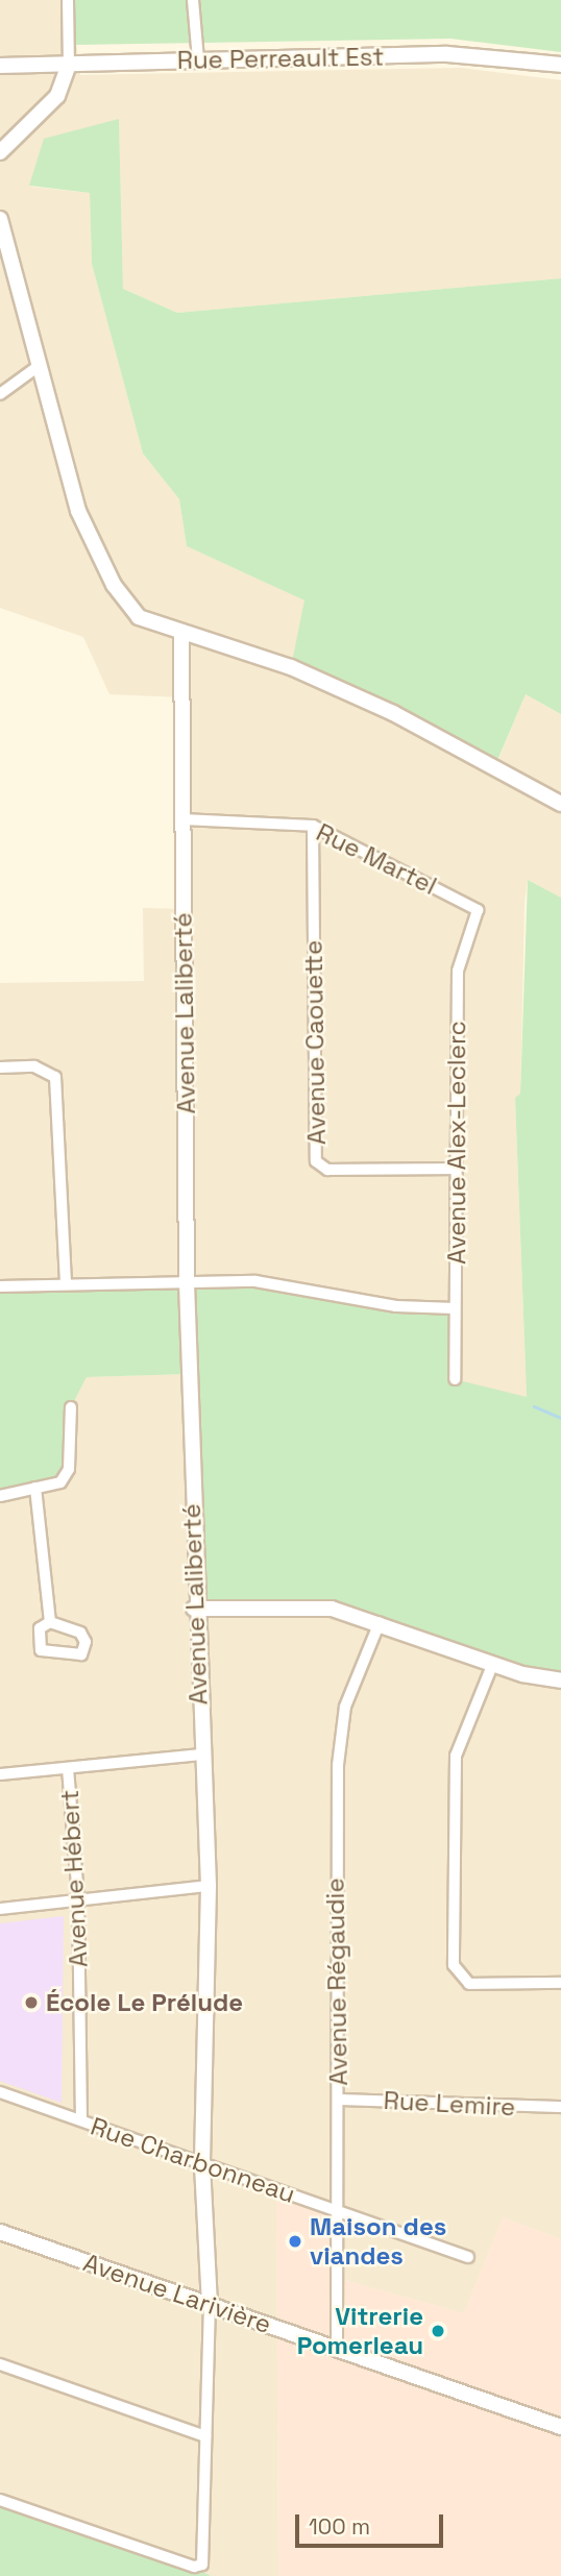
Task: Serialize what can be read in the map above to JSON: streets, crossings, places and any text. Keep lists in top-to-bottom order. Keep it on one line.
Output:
{"streets":{"street":["Rue Perreault Est","Rue Martel","Avenue Laliberté","Avenue Caouette","Avenue Alex-Leclerc","Avenue Hébert","Avenue Régaudie","Rue Lemire","Rue Charbonneau","Avenue Larivière"]},"crossings":[["Rue Martel","Avenue Laliberté"],["Rue Martel","Avenue Caouette"],["Rue Martel","Avenue Alex-Leclerc"],["Avenue Laliberté","Rue Charbonneau"],["Avenue Laliberté","Avenue Larivière"],["Avenue Caouette","Avenue Alex-Leclerc"],["Avenue Hébert","Rue Charbonneau"],["Avenue Régaudie","Rue Lemire"],["Avenue Régaudie","Rue Charbonneau"],["Avenue Régaudie","Avenue Larivière"]],"places":["École Le Prélude","Maison des viandes","Vitrerie Pomerleau"],"scale_bar":"100 m"}
